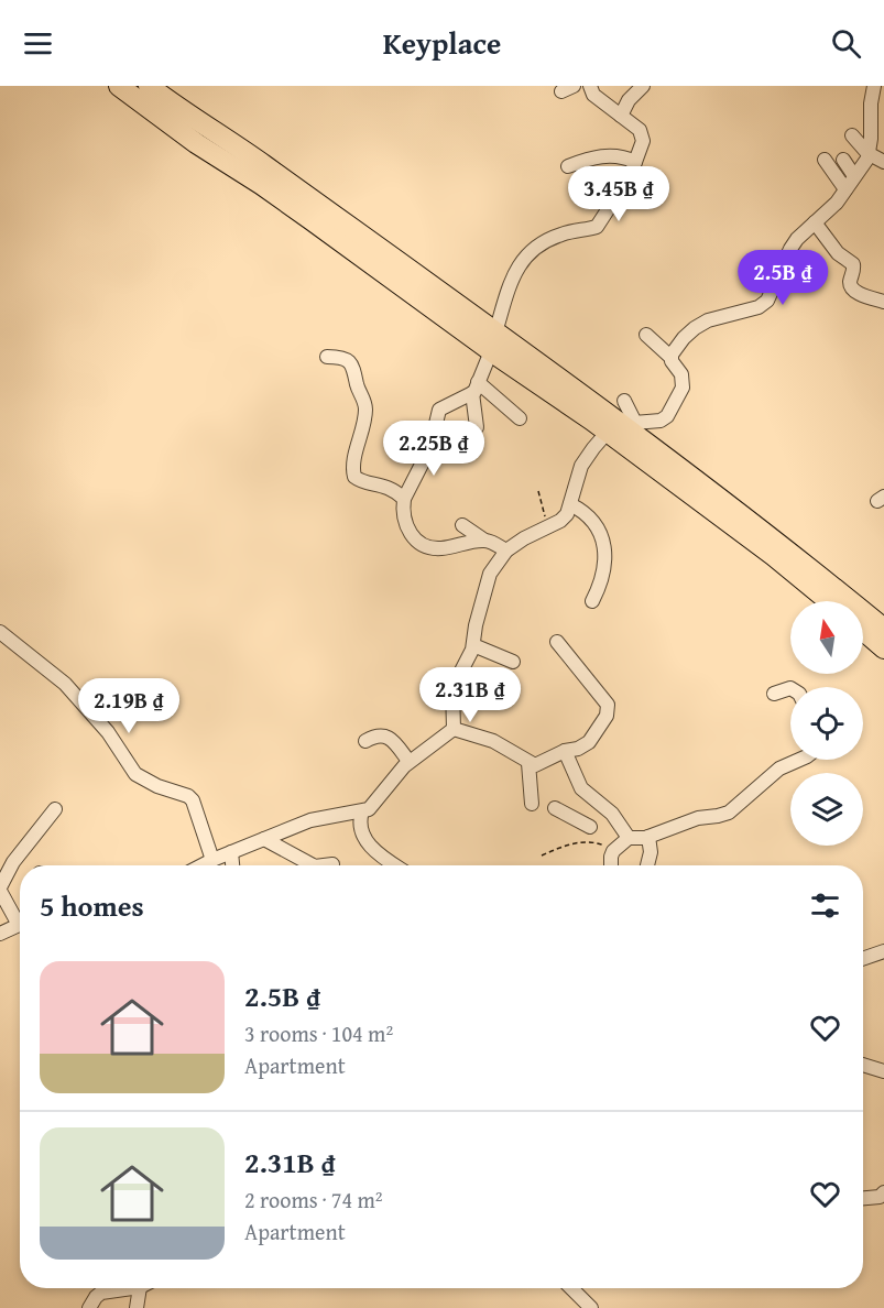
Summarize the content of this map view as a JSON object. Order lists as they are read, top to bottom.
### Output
{
  "north": "top",
  "page": {
    "header": "Keyplace",
    "price": [
      "3.45B ₫",
      "2.5B ₫",
      "2.25B ₫",
      "2.31B ₫",
      "2.19B ₫"
    ],
    "heading": "5 homes",
    "list": [
      {
        "name": "2.5B ₫",
        "note": "3 rooms · 104 m² · Apartment"
      },
      {
        "name": "2.31B ₫",
        "note": "2 rooms · 74 m² · Apartment"
      }
    ]
  }
}
